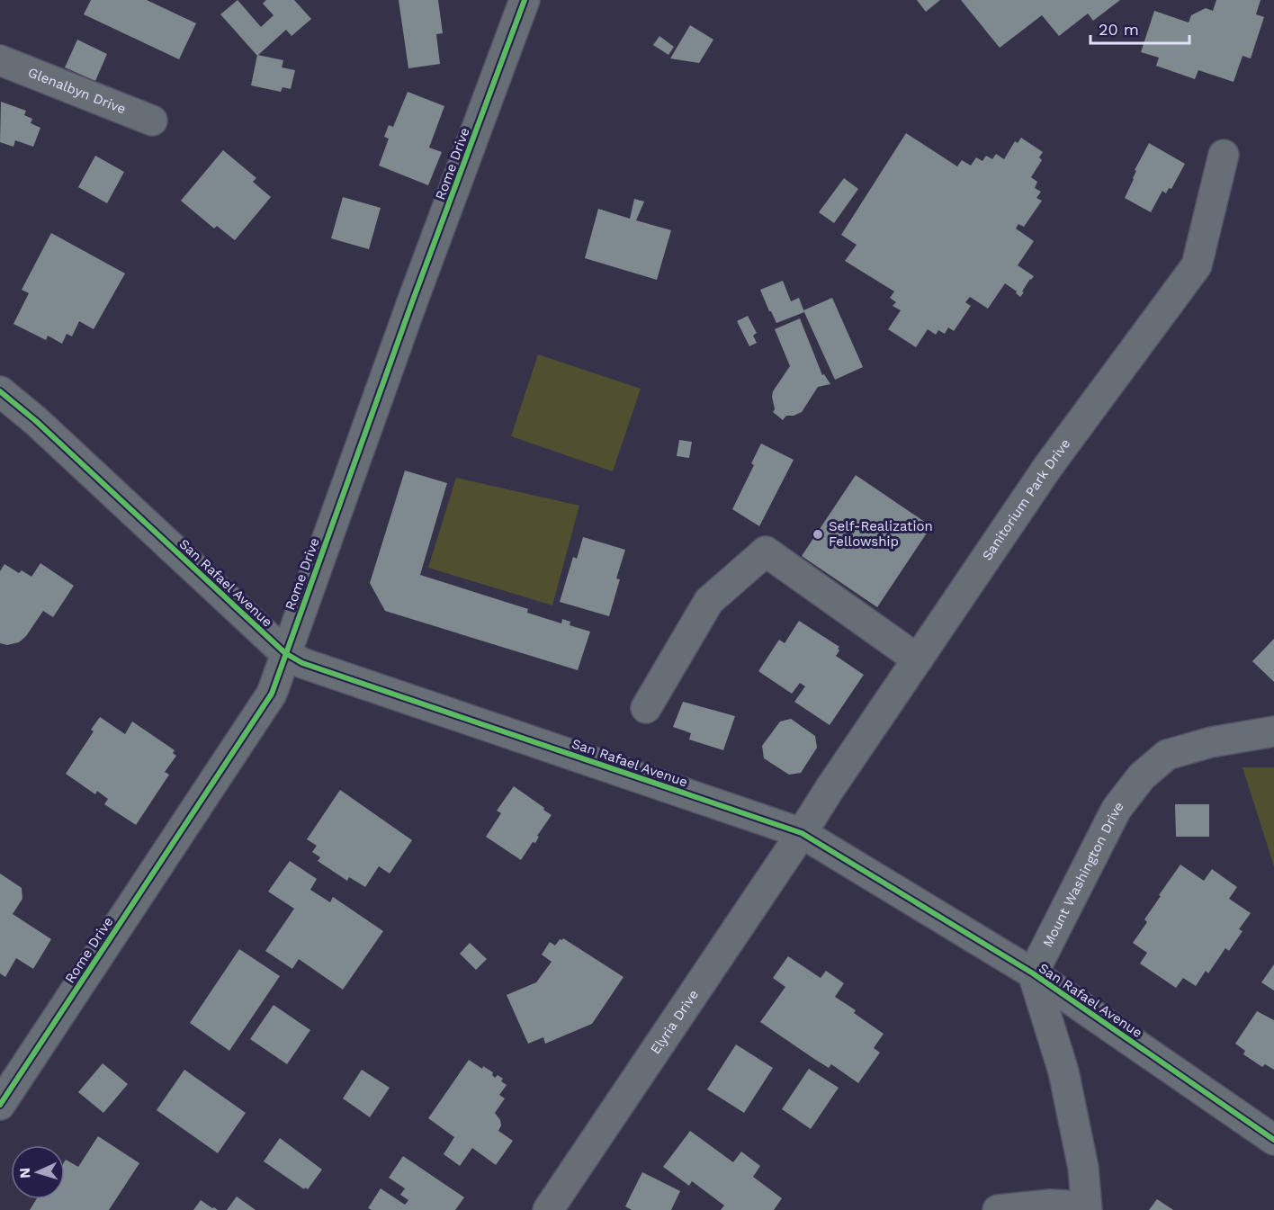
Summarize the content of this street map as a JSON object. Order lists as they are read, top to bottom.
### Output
{
  "streets": {
    "street": [
      "Glenalbyn Drive",
      "Rome Drive",
      "Sanitorium Park Drive",
      "San Rafael Avenue",
      "Mount Washington Drive",
      "Elyria Drive"
    ]
  },
  "crossings": [
    ["Rome Drive", "San Rafael Avenue"],
    ["Sanitorium Park Drive", "San Rafael Avenue"],
    ["Sanitorium Park Drive", "Elyria Drive"],
    ["San Rafael Avenue", "Mount Washington Drive"],
    ["San Rafael Avenue", "Elyria Drive"]
  ],
  "places": ["Self-Realization Fellowship"],
  "scale_bar": "20 m",
  "north": "left"
}
